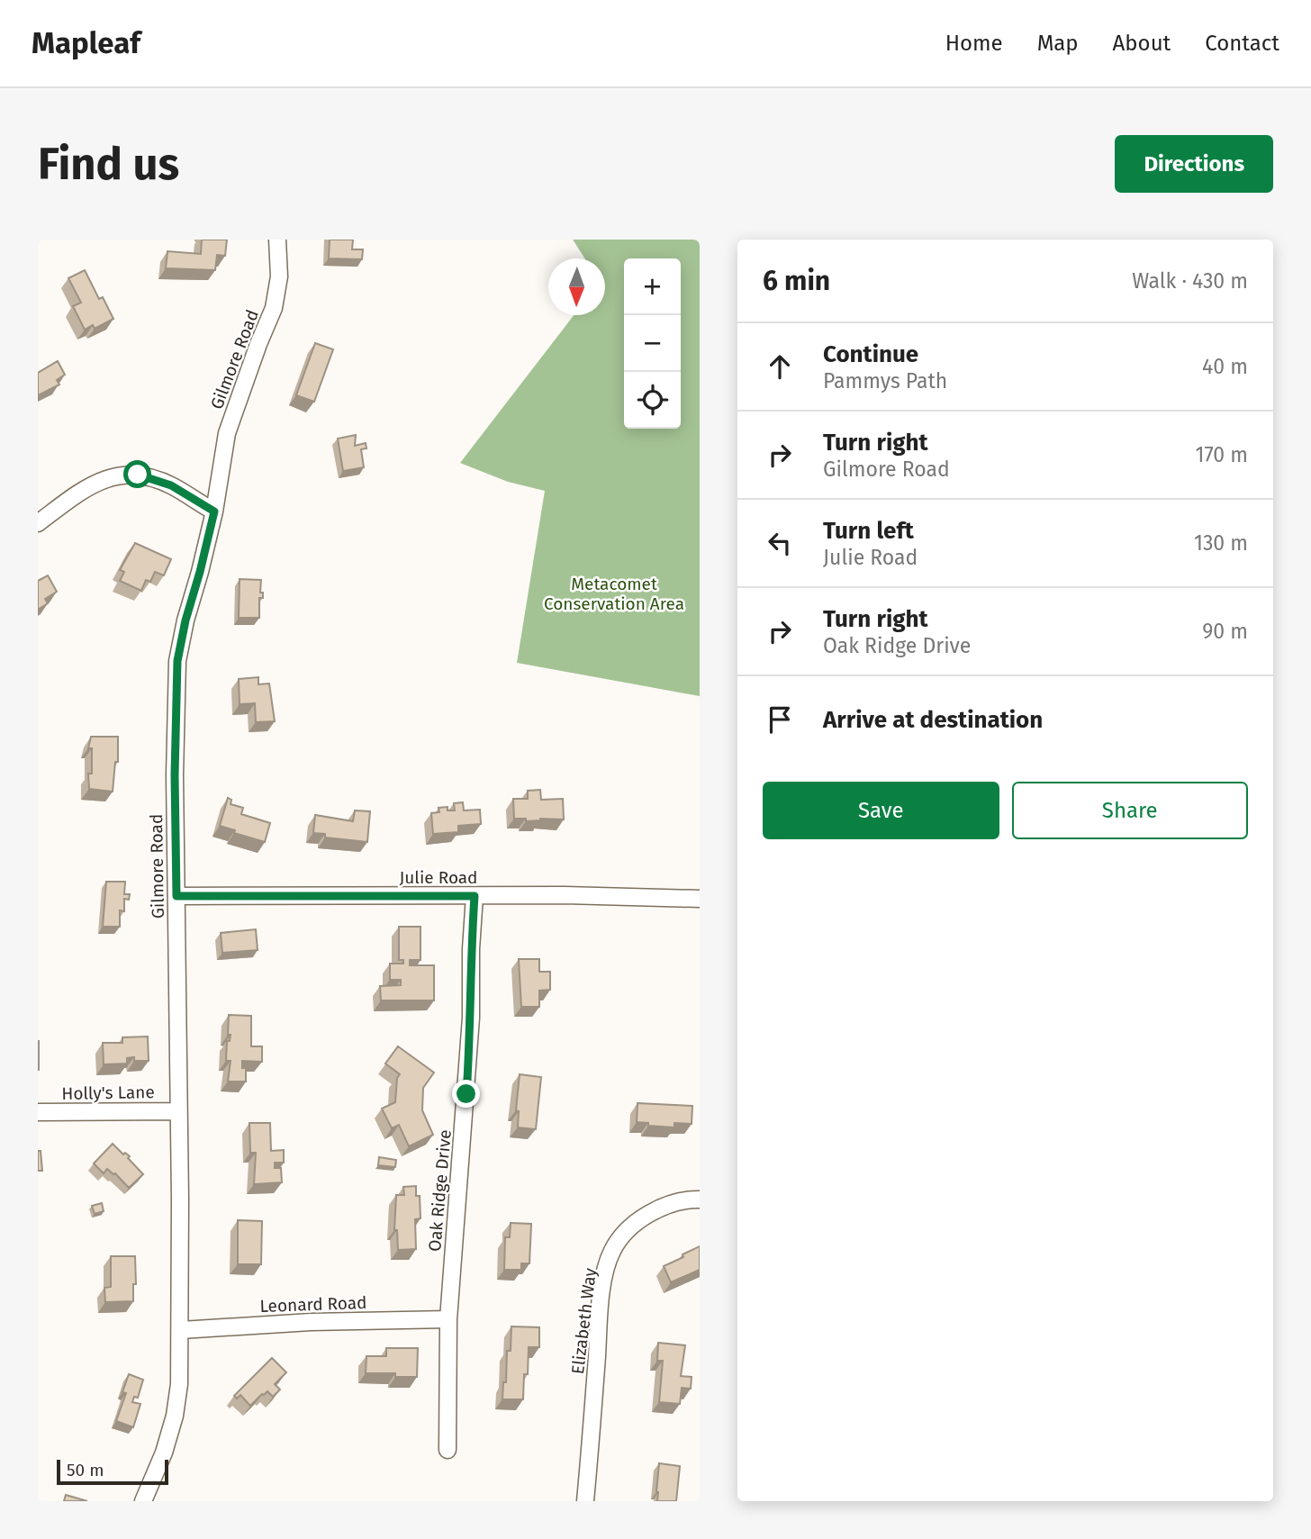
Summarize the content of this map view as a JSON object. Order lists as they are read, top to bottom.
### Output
{
  "streets": {
    "street": [
      "Gilmore Road",
      "Julie Road",
      "Holly's Lane",
      "Oak Ridge Drive",
      "Leonard Road",
      "Elizabeth Way"
    ]
  },
  "crossings": [
    ["Gilmore Road", "Julie Road"],
    ["Gilmore Road", "Holly's Lane"],
    ["Gilmore Road", "Leonard Road"],
    ["Julie Road", "Oak Ridge Drive"],
    ["Oak Ridge Drive", "Leonard Road"]
  ],
  "parks": ["Metacomet Conservation Area"],
  "scale_bar": "50 m",
  "north": "bottom",
  "page": {
    "header": "Mapleaf",
    "nav": [
      "Home",
      "Map",
      "About",
      "Contact"
    ],
    "buttons": [
      "Directions",
      ["Save", "Share"]
    ],
    "title": "Find us",
    "heading": ["6 min", "Walk · 430 m"],
    "map_buttons": ["+", "−"],
    "list": [
      ["Continue", "Pammys Path", "40 m"],
      ["Turn right", "Gilmore Road", "170 m"],
      ["Turn left", "Julie Road", "130 m"],
      ["Turn right", "Oak Ridge Drive", "90 m"],
      "Arrive at destination"
    ],
    "scale": "50 m"
  }
}
